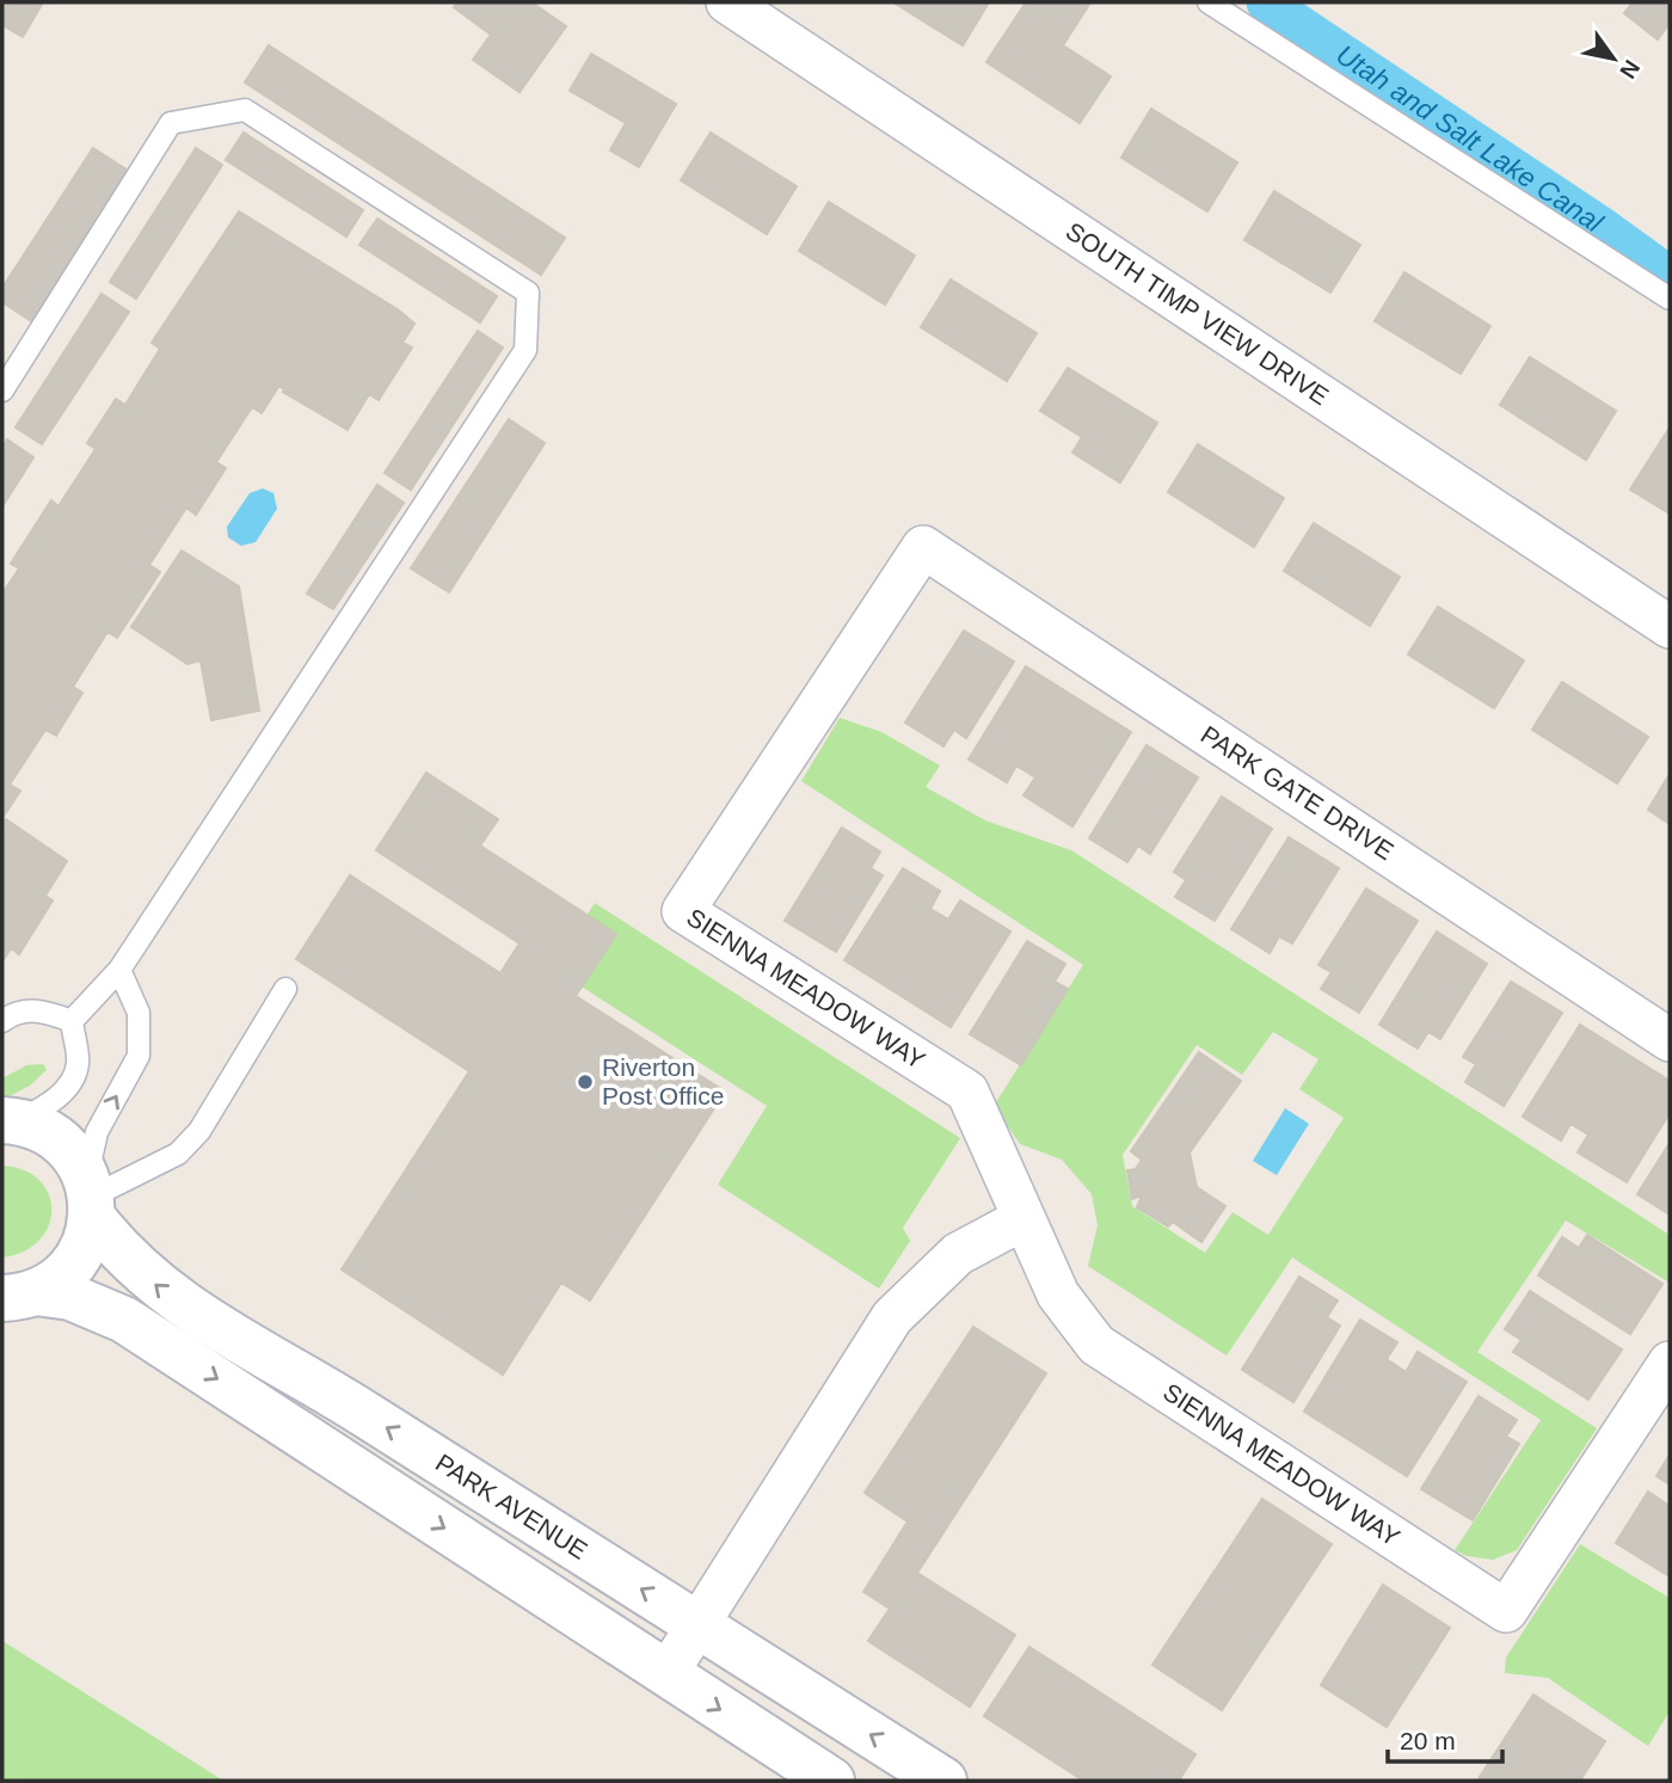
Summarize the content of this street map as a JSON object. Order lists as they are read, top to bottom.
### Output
{
  "streets": {
    "street": [
      "SOUTH TIMP VIEW DRIVE",
      "PARK GATE DRIVE",
      "SIENNA MEADOW WAY",
      "PARK AVENUE"
    ]
  },
  "crossings": [
    ["PARK GATE DRIVE", "SIENNA MEADOW WAY"]
  ],
  "water": ["Utah and Salt Lake Canal"],
  "places": ["Riverton Post Office"],
  "scale_bar": "20 m",
  "north": "bottom right"
}
